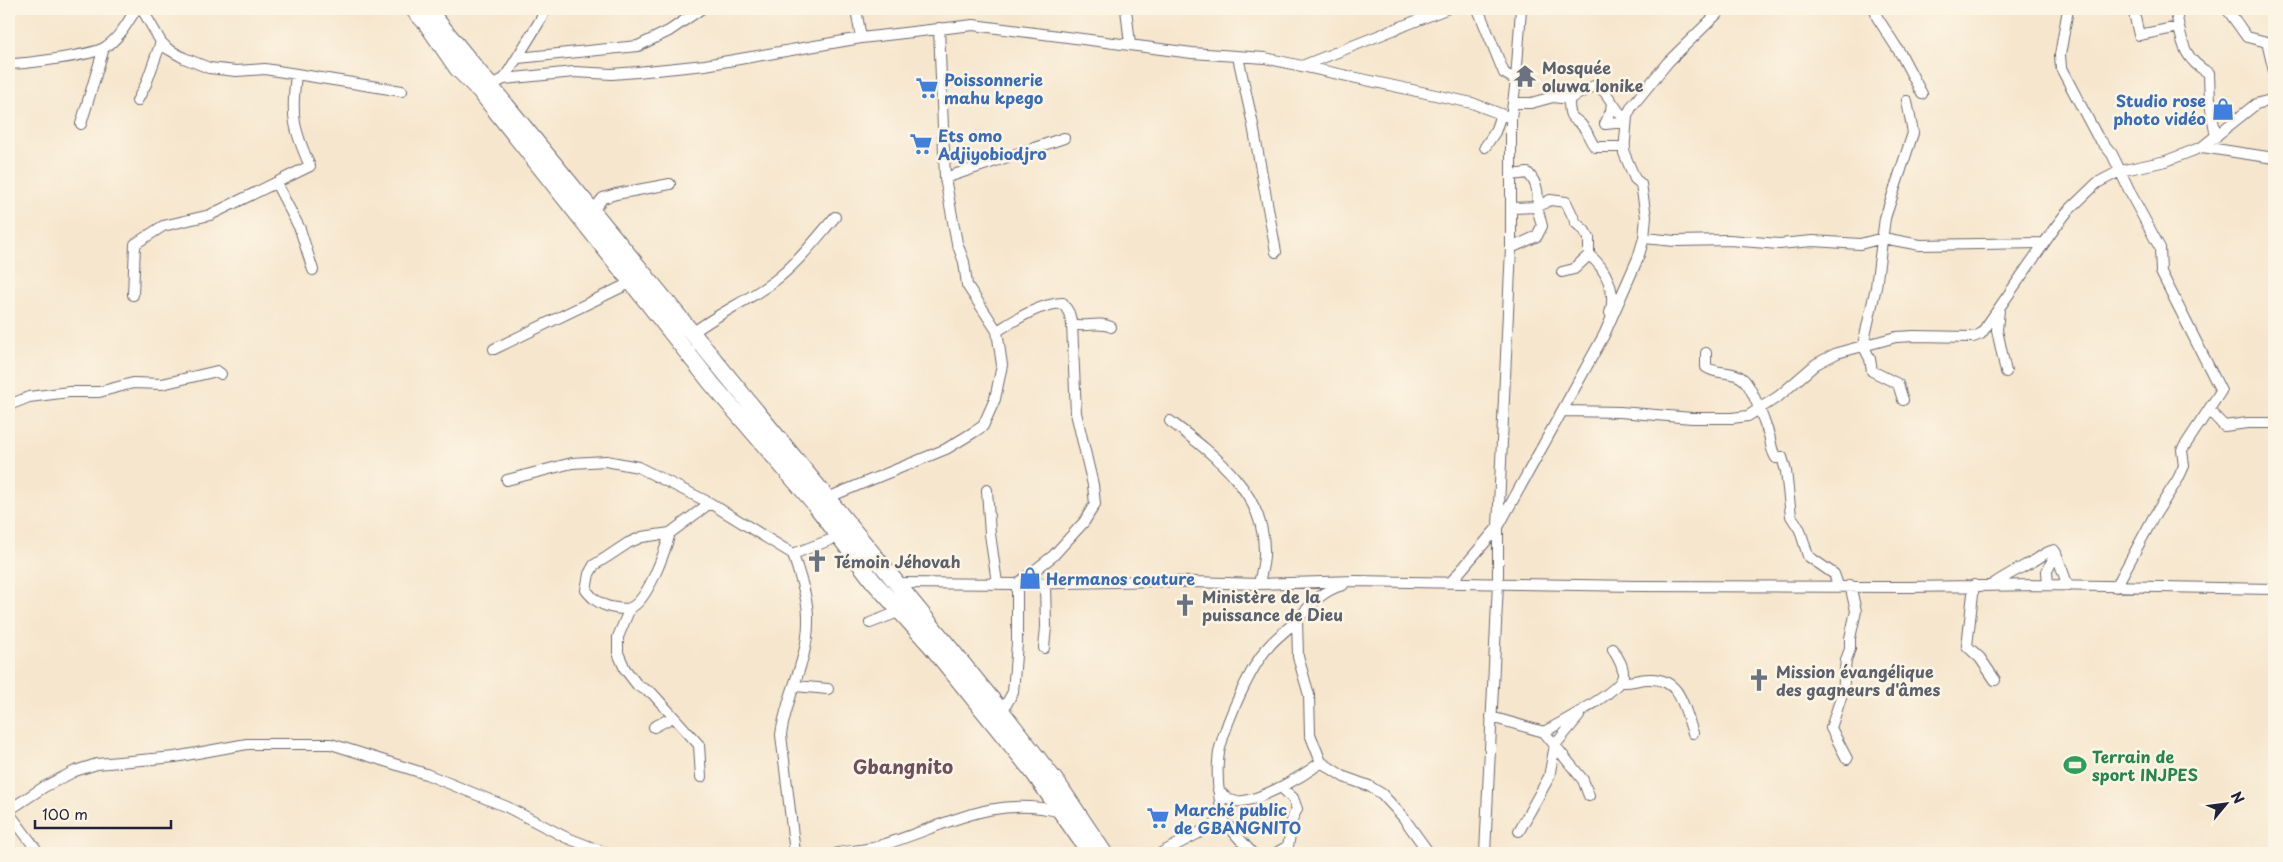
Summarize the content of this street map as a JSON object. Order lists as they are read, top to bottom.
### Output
{
  "districts": ["Gbangnito"],
  "places": {
    "temple": ["Mosquée oluwa lonike"],
    "supermarket": ["Poissonnerie mahu kpego", "Ets omo Adjiyobiodjro", "Marché public de GBANGNITO"],
    "shop": ["Studio rose photo vidéo", "Hermanos couture"],
    "church": ["Témoin Jéhovah", "Ministère de la puissance de Dieu", "Mission évangélique des gagneurs d'âmes"],
    "sports": ["Terrain de sport INJPES"]
  },
  "scale_bar": "100 m",
  "north": "top right"
}
